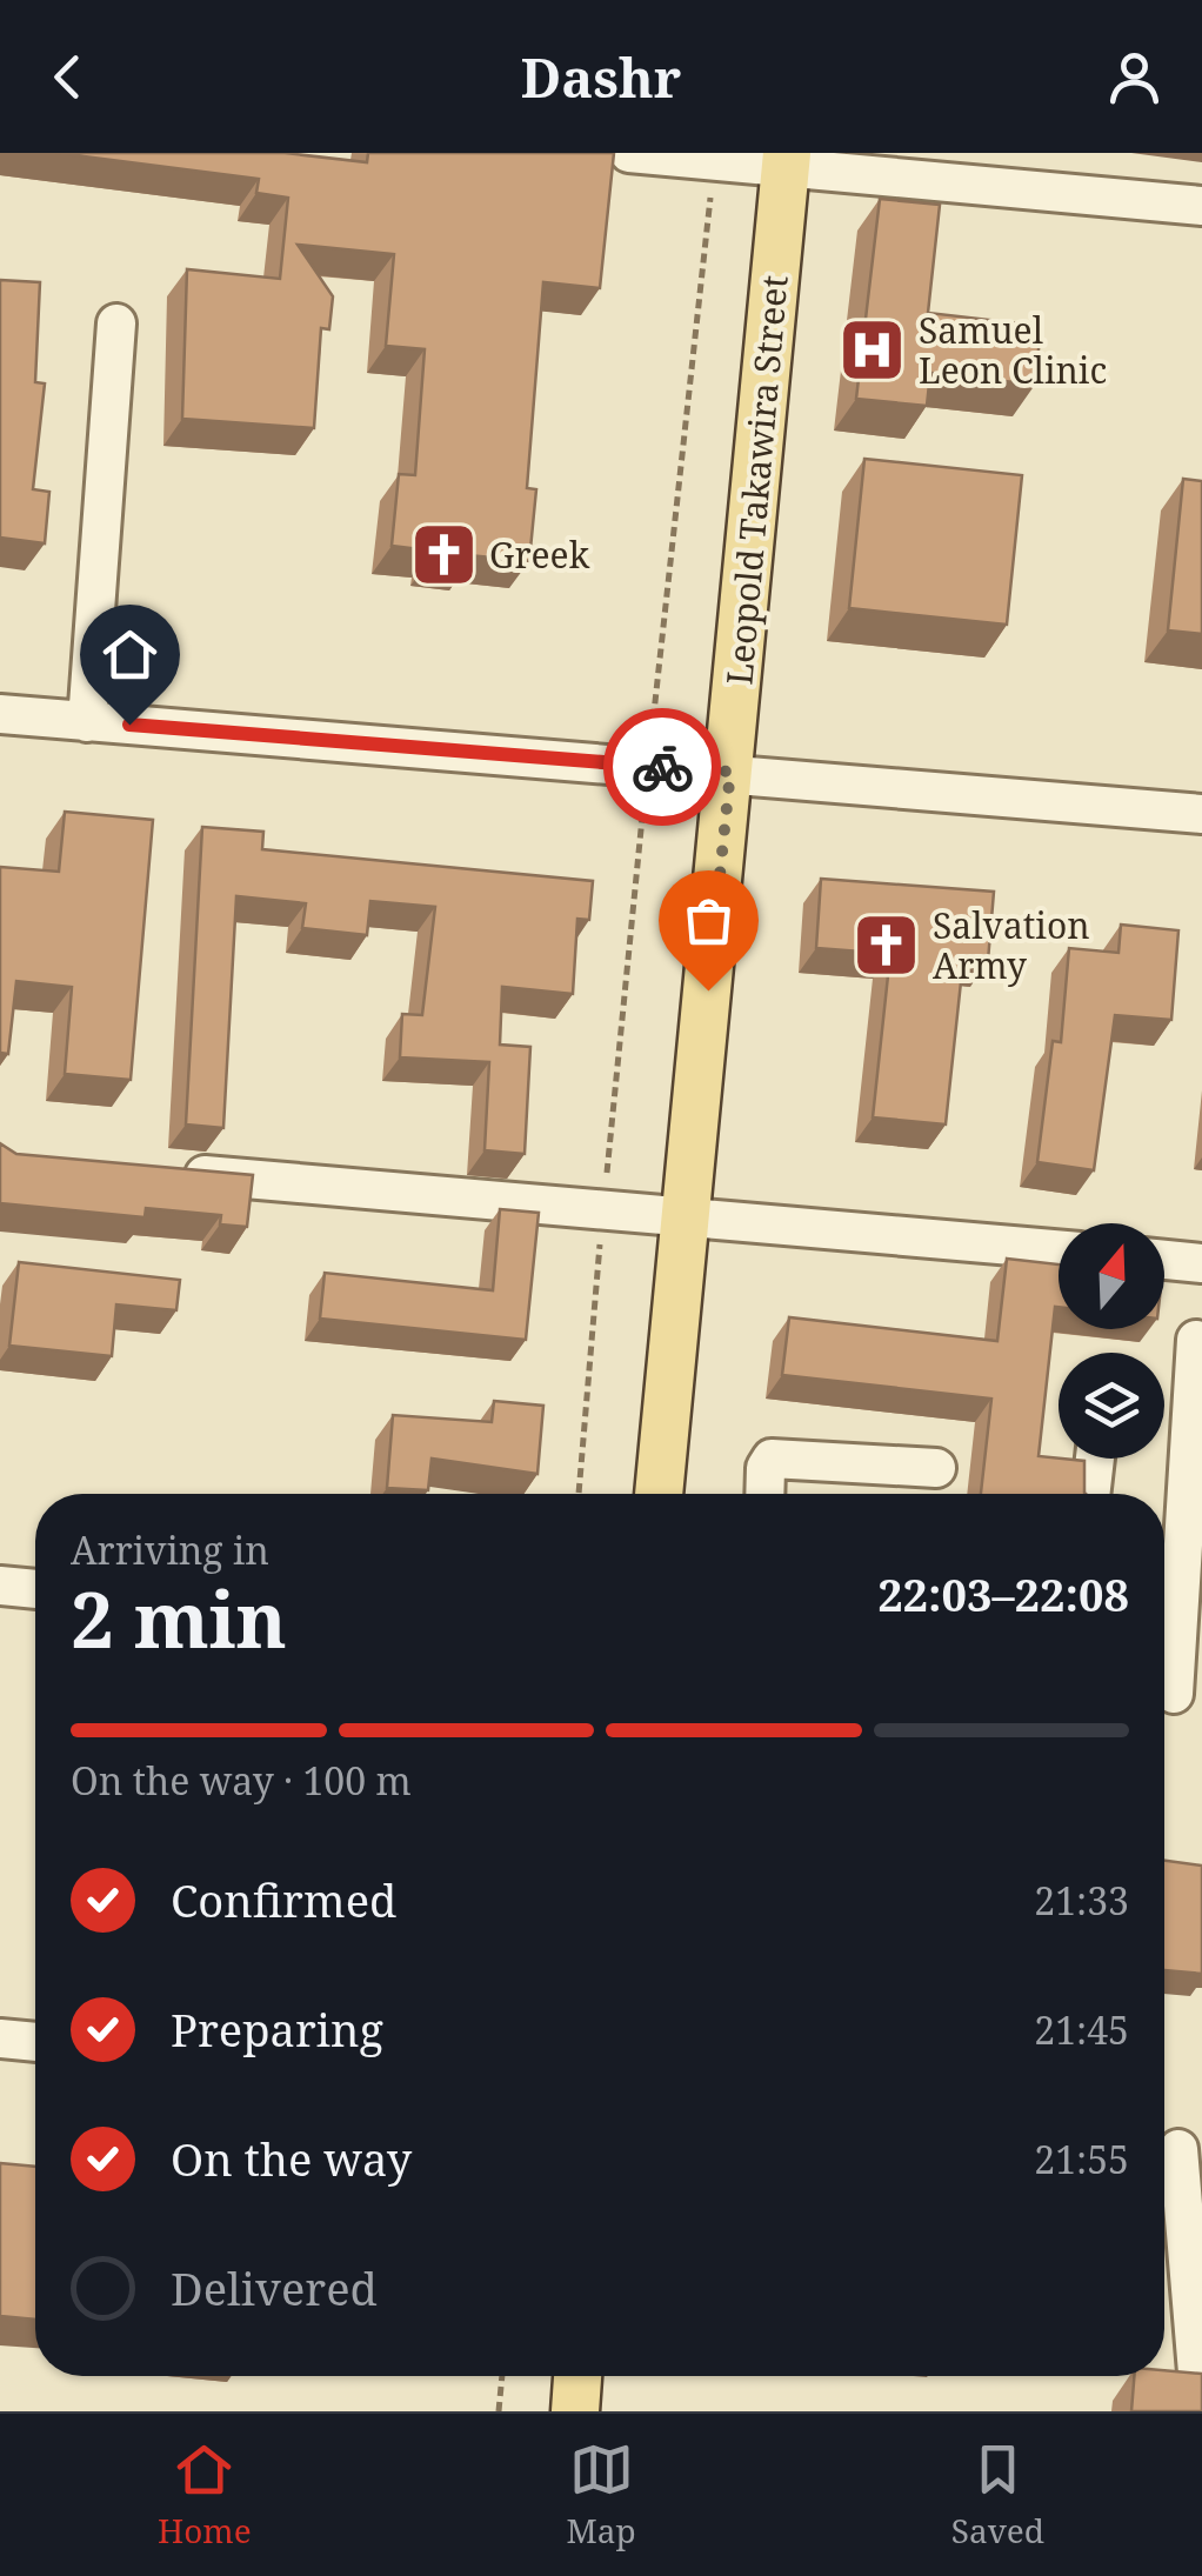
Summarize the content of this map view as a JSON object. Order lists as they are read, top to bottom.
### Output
{
  "streets": {
    "main road": ["Leopold Takawira Street"]
  },
  "places": {
    "hospital": ["Samuel Leon Clinic"],
    "church": ["Greek", "Salvation Army"]
  },
  "north": "top",
  "page": {
    "header": "Dashr",
    "heading": ["2 min", "Arriving in", "22:03–22:08"],
    "bar": "On the way · 100 m",
    "list": [
      ["Confirmed", "21:33"],
      ["Preparing", "21:45"],
      ["On the way", "21:55"],
      "Delivered"
    ],
    "tabs": ["Home", "Map", "Saved"]
  }
}
